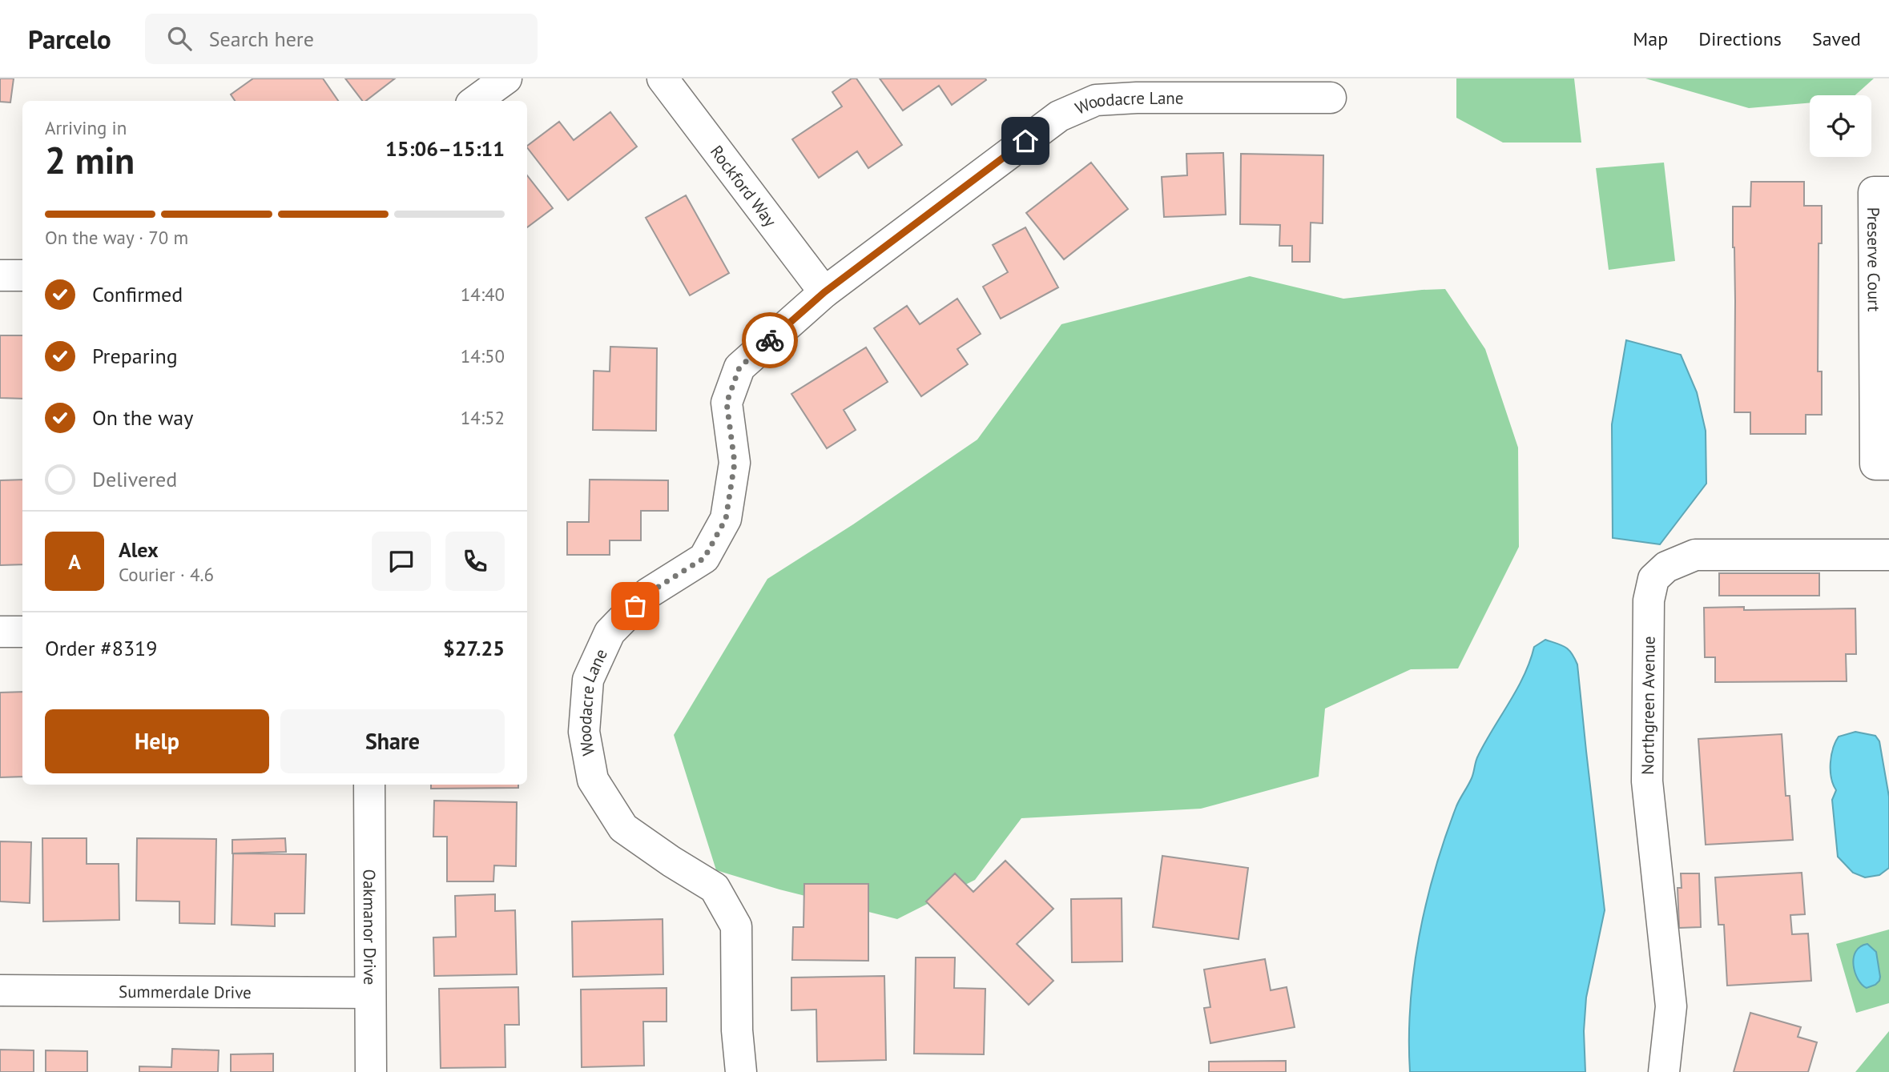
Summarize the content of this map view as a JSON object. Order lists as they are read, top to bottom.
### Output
{
  "streets": {
    "street": [
      "Woodacre Lane",
      "Rockford Way",
      "Preserve Court",
      "Northgreen Avenue",
      "Oakmanor Drive",
      "Summerdale Drive"
    ]
  },
  "crossings": [
    ["Woodacre Lane", "Rockford Way"],
    ["Oakmanor Drive", "Summerdale Drive"]
  ],
  "page": {
    "header": "Parcelo",
    "search": "Search here",
    "nav": ["Map", "Directions", "Saved"],
    "heading": ["2 min", "Arriving in", "15:06–15:11"],
    "panel": [
      "Alex",
      "Courier · 4.6",
      "Order #8319",
      "$27.25"
    ],
    "bar": "On the way · 70 m",
    "list": [
      ["Confirmed", "14:40"],
      ["Preparing", "14:50"],
      ["On the way", "14:52"],
      "Delivered"
    ],
    "round": "A",
    "buttons": ["Help", "Share"]
  }
}
